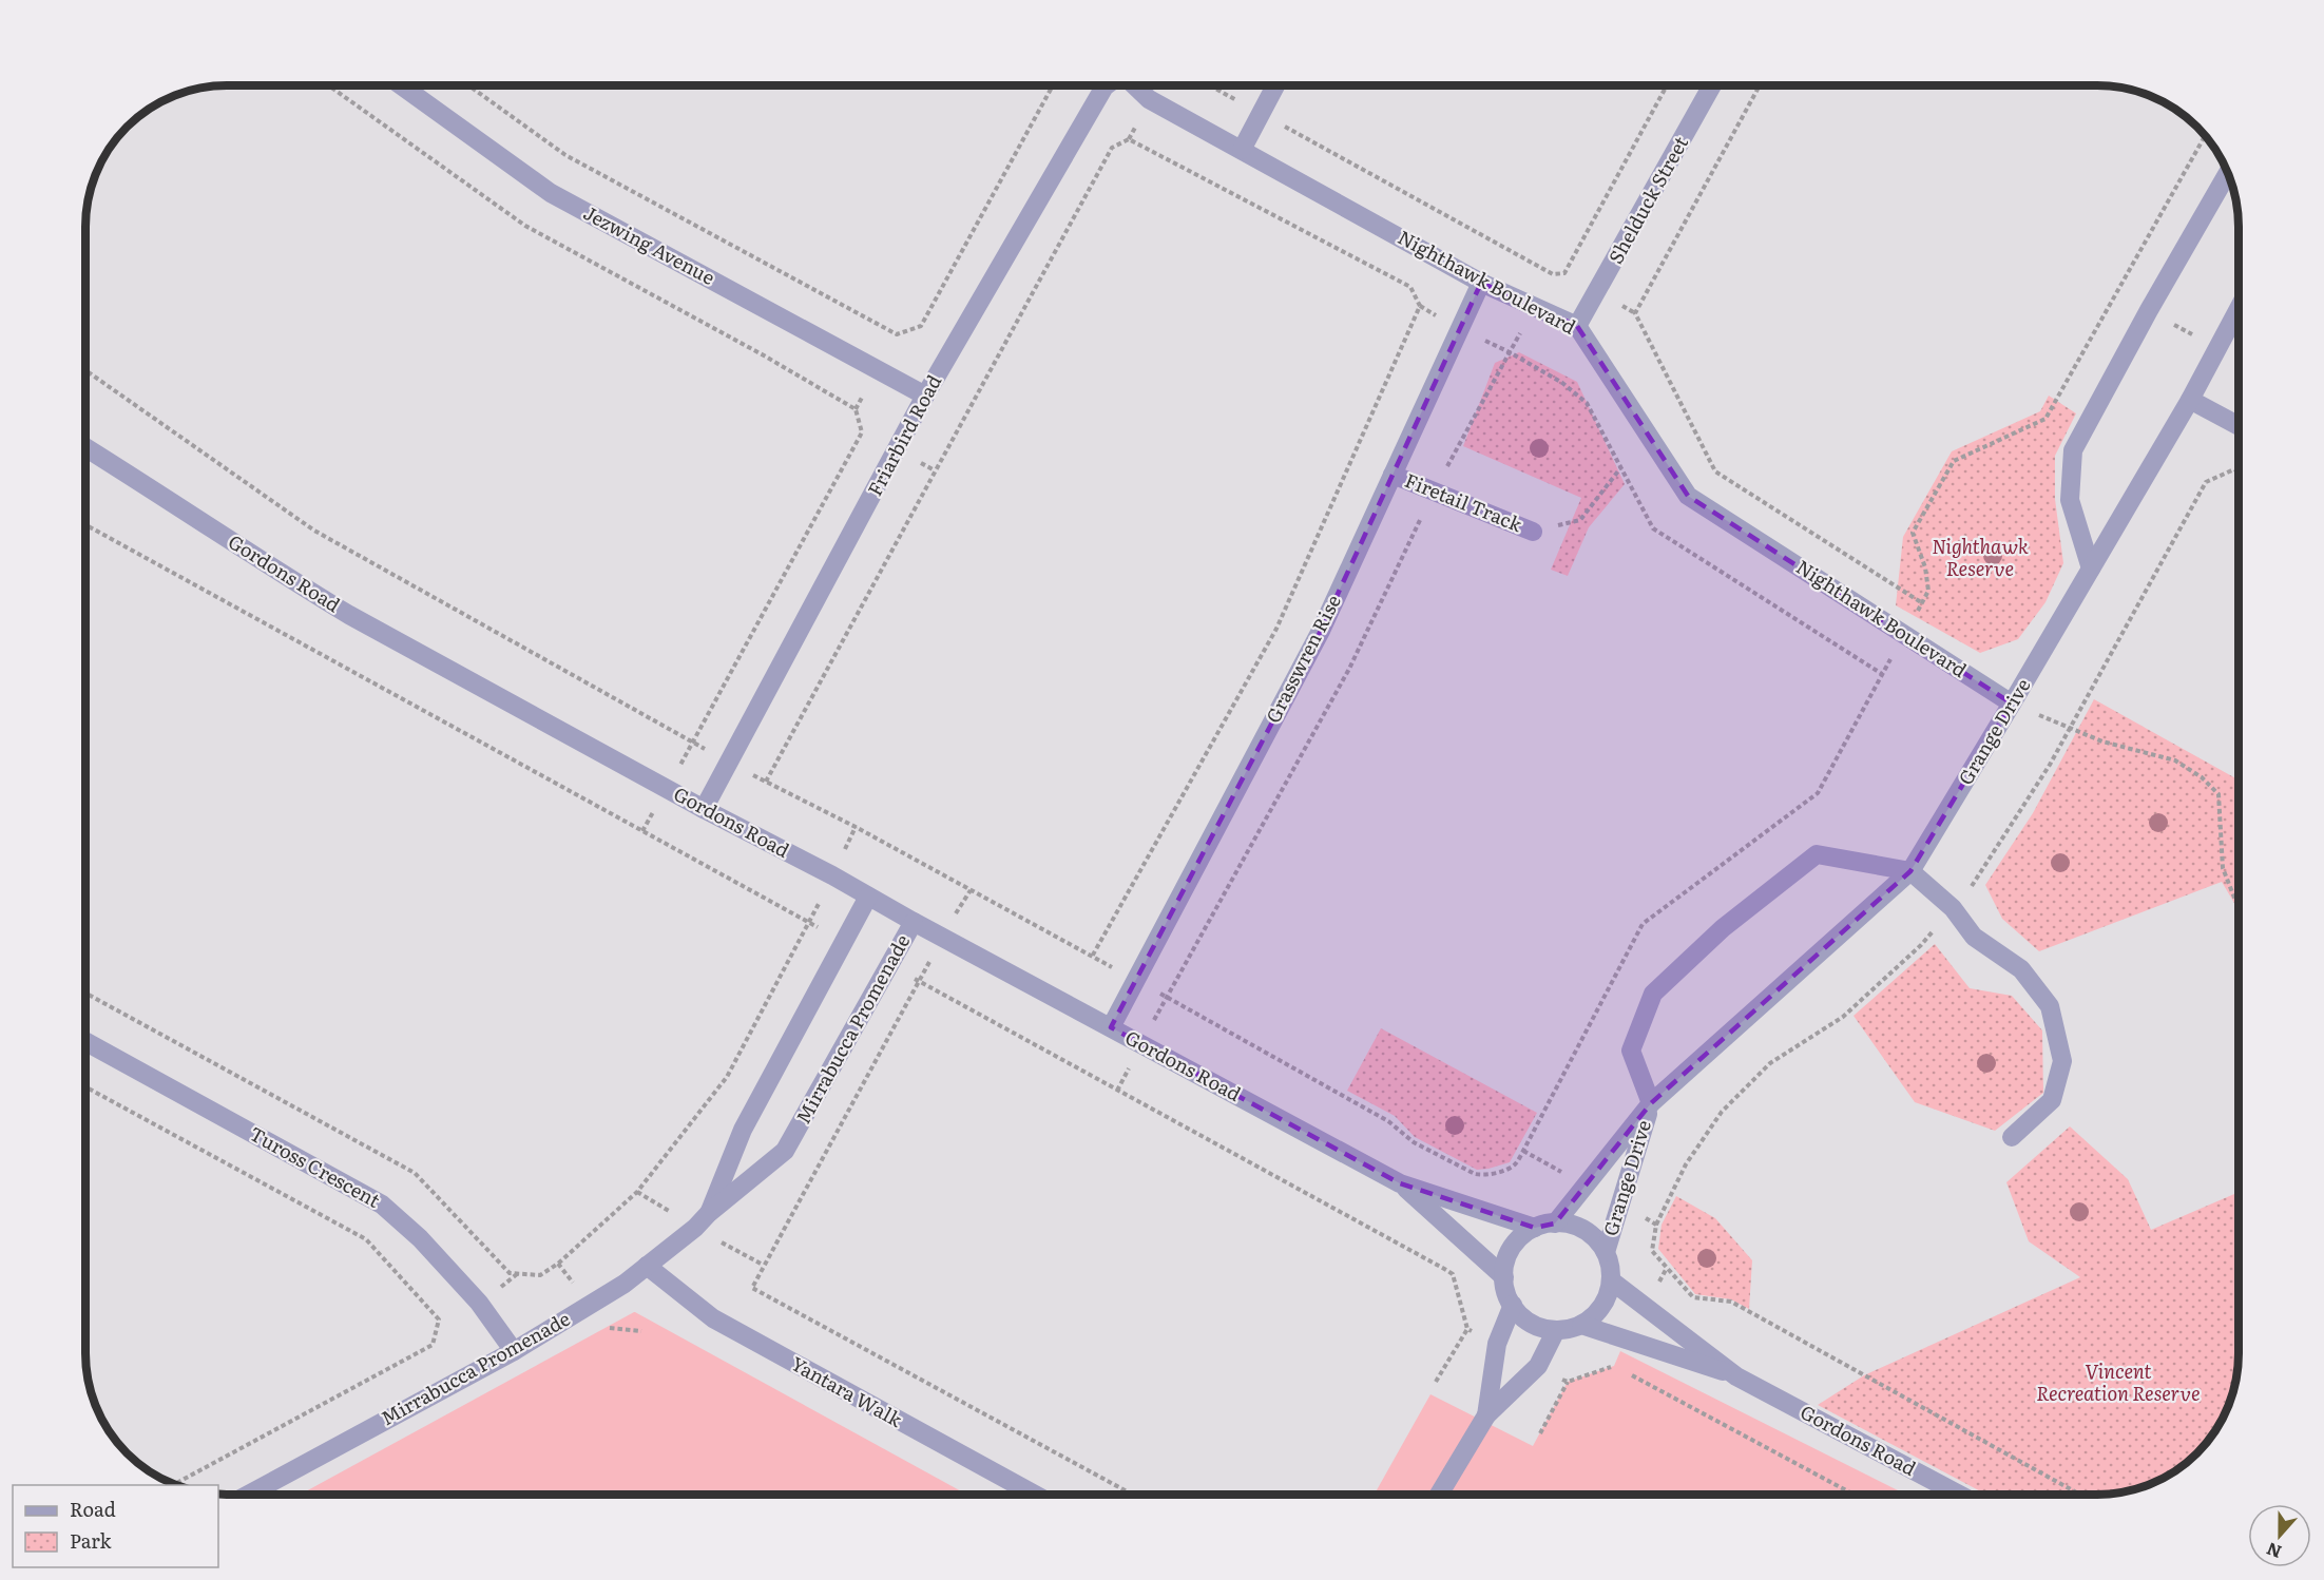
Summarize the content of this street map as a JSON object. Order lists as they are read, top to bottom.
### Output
{
  "streets": {
    "street": [
      "Shelduck Street",
      "Jezwing Avenue",
      "Nighthawk Boulevard",
      "Friarbird Road",
      "Firetail Track",
      "Gordons Road",
      "Grasswren Rise",
      "Grange Drive",
      "Mirrabucca Promenade",
      "Tuross Crescent",
      "Yantara Walk"
    ]
  },
  "crossings": [
    ["Shelduck Street", "Nighthawk Boulevard"],
    ["Jezwing Avenue", "Friarbird Road"],
    ["Nighthawk Boulevard", "Grasswren Rise"],
    ["Nighthawk Boulevard", "Grange Drive"],
    ["Friarbird Road", "Gordons Road"],
    ["Firetail Track", "Grasswren Rise"],
    ["Gordons Road", "Grasswren Rise"],
    ["Gordons Road", "Grange Drive"],
    ["Gordons Road", "Mirrabucca Promenade"],
    ["Mirrabucca Promenade", "Tuross Crescent"],
    ["Mirrabucca Promenade", "Yantara Walk"]
  ],
  "parks": ["Nighthawk Reserve", "Vincent Recreation Reserve"],
  "legend": ["Road", "Park"],
  "north": "bottom"
}
